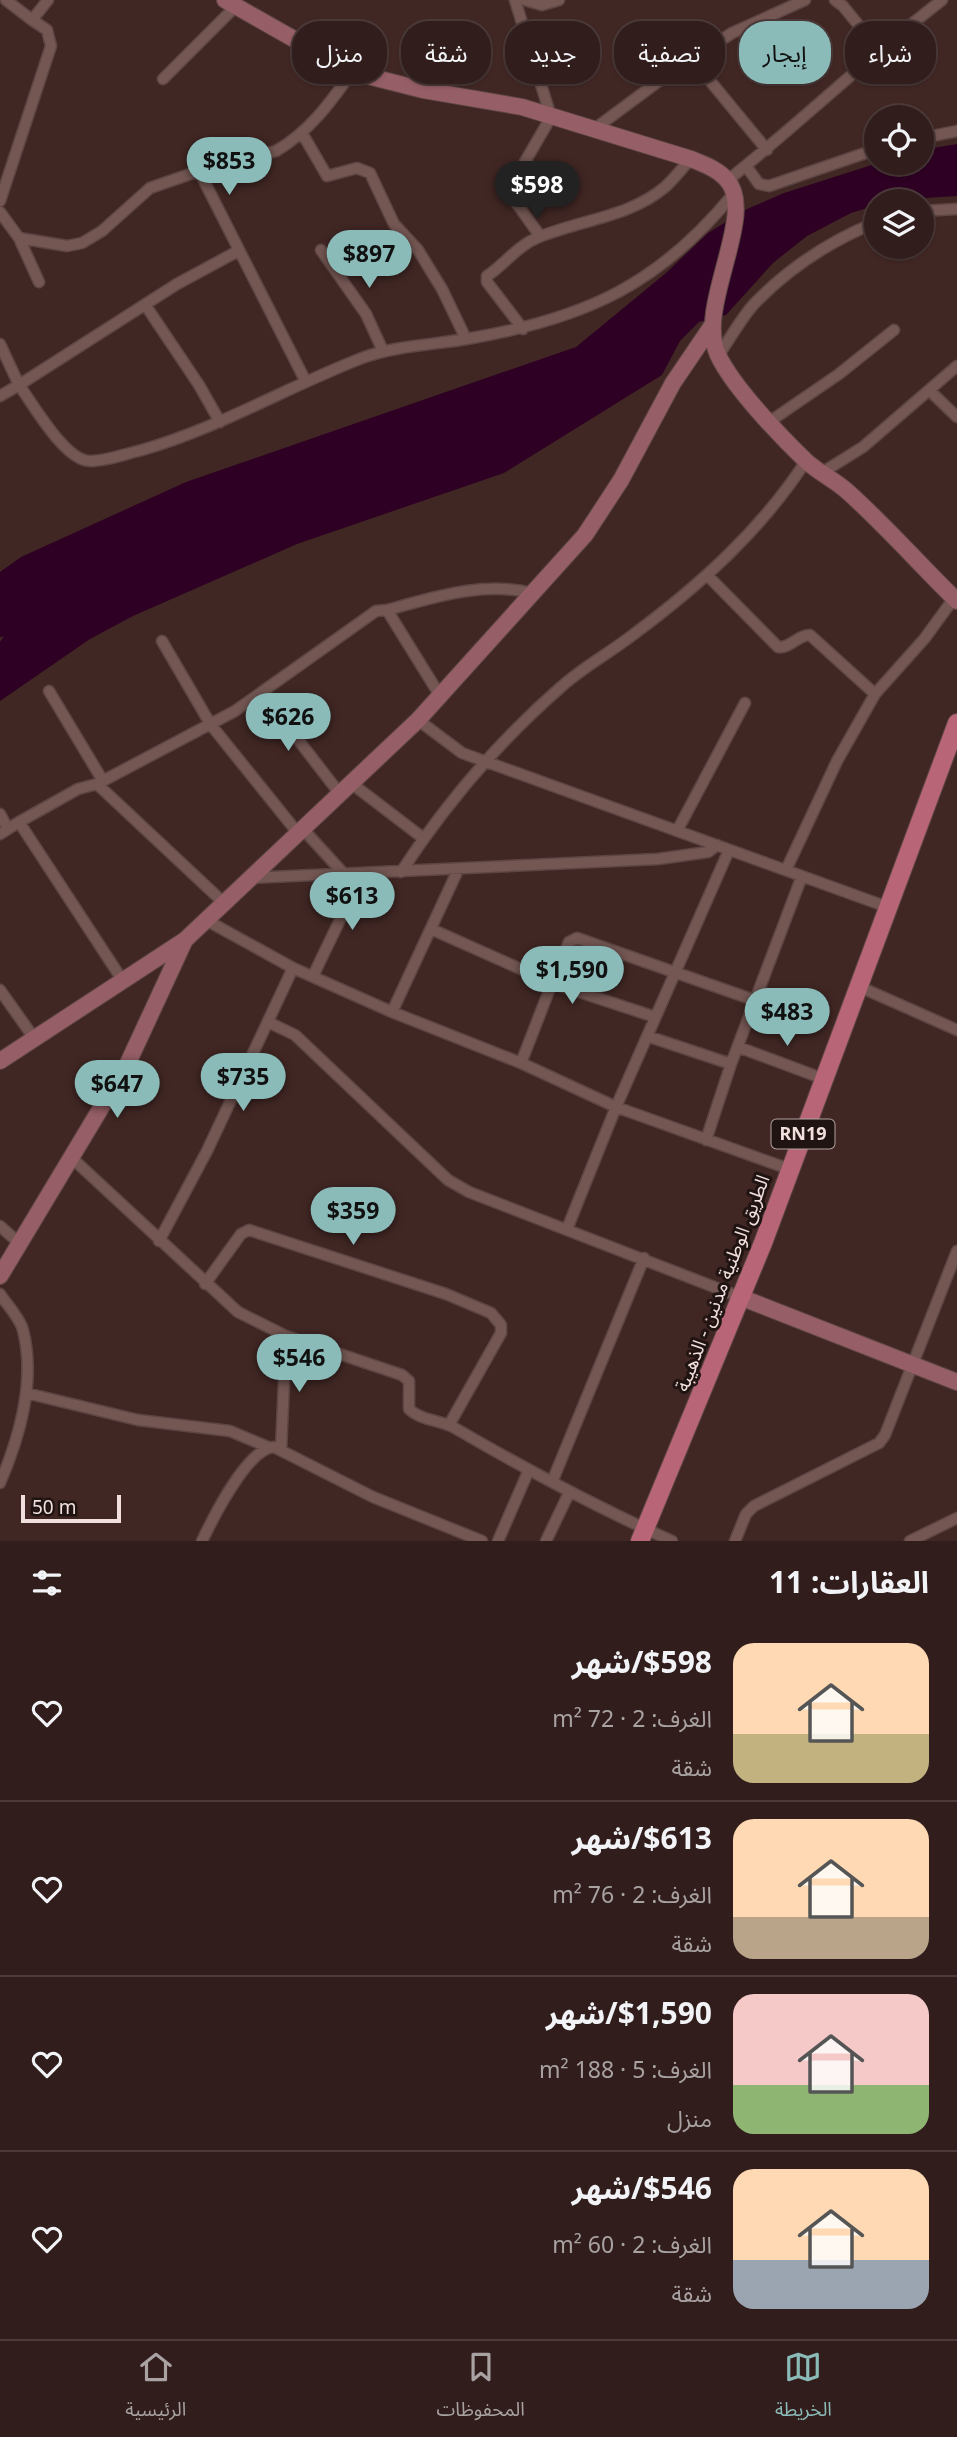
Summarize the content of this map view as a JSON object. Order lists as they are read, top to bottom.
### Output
{
  "streets": {
    "main road": ["RN19", "الطريق الوطنية مدنين - الذهيبة"]
  },
  "scale_bar": "50 m",
  "page": {
    "chip": [
      "شراء",
      "إيجار",
      "تصفية",
      "جديد",
      "شقة",
      "منزل"
    ],
    "price": [
      "$853",
      "$598",
      "$897",
      "$626",
      "$613",
      "$1,590",
      "$483",
      "$735",
      "$647",
      "$359",
      "$546"
    ],
    "scale": "50 m",
    "heading": "العقارات: 11",
    "list": [
      {
        "name": "$598/شهر",
        "note": "الغرف: 2 · 72 m² · شقة"
      },
      {
        "name": "$613/شهر",
        "note": "الغرف: 2 · 76 m² · شقة"
      },
      {
        "name": "$1,590/شهر",
        "note": "الغرف: 5 · 188 m² · منزل"
      },
      {
        "name": "$546/شهر",
        "note": "الغرف: 2 · 60 m² · شقة"
      }
    ],
    "tabs": ["الخريطة", "المحفوظات", "الرئيسية"]
  }
}
